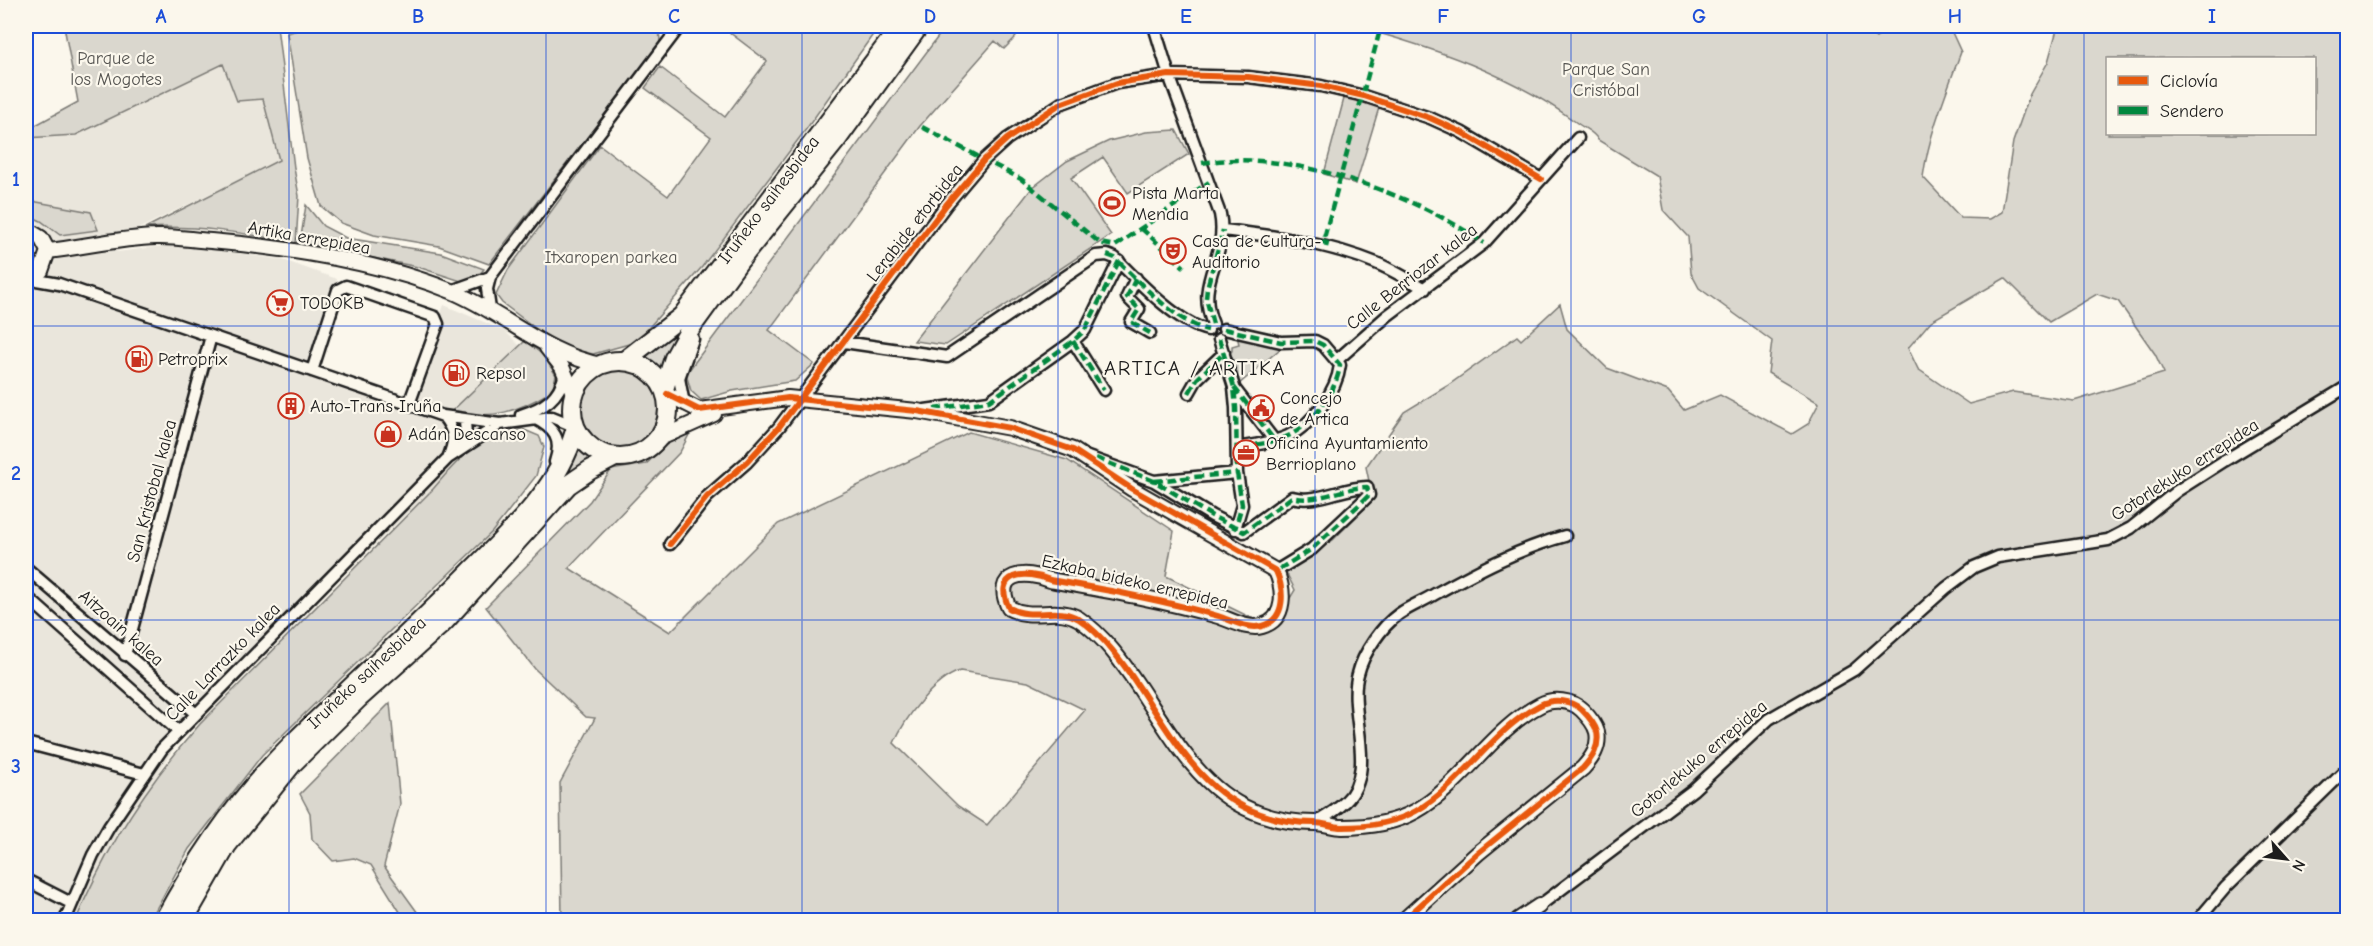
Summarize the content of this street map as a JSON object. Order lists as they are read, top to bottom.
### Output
{
  "streets": {
    "highway": ["Iruñeko saihesbidea"],
    "street": [
      "Lerabide etorbidea",
      "Artika errepidea",
      "Calle Berriozar kalea",
      "Gotorlekuko errepidea",
      "San Kristobal kalea",
      "Ezkaba bideko errepidea",
      "Aitzoain kalea",
      "Calle Larrazko kalea"
    ]
  },
  "crossings": [
    ["Iruñeko saihesbidea", "Artika errepidea"],
    ["Lerabide etorbidea", "Calle Berriozar kalea"],
    ["San Kristobal kalea", "Aitzoain kalea"],
    ["Aitzoain kalea", "Calle Larrazko kalea"]
  ],
  "districts": ["ARTICA / ARTIKA"],
  "parks": ["Parque de los Mogotes", "Parque San Cristóbal", "Itxaropen parkea"],
  "places": {
    "sports": ["Pista Marta Mendia"],
    "theatre": ["Casa de Cultura- Auditorio"],
    "supermarket": ["TODOKB"],
    "fuel station": ["Petroprix", "Repsol"],
    "building": ["Auto-Trans Iruña"],
    "public building": ["Concejo de Artica"],
    "shop": ["Adán Descanso"],
    "office": ["Oficina Ayuntamiento Berrioplano"]
  },
  "legend": ["Ciclovía", "Sendero"],
  "north": "bottom right",
  "grid": {
    "columns": [
      "A",
      "B",
      "C",
      "D",
      "E",
      "F",
      "G",
      "H",
      "I"
    ],
    "rows": ["1", "2", "3"]
  }
}
